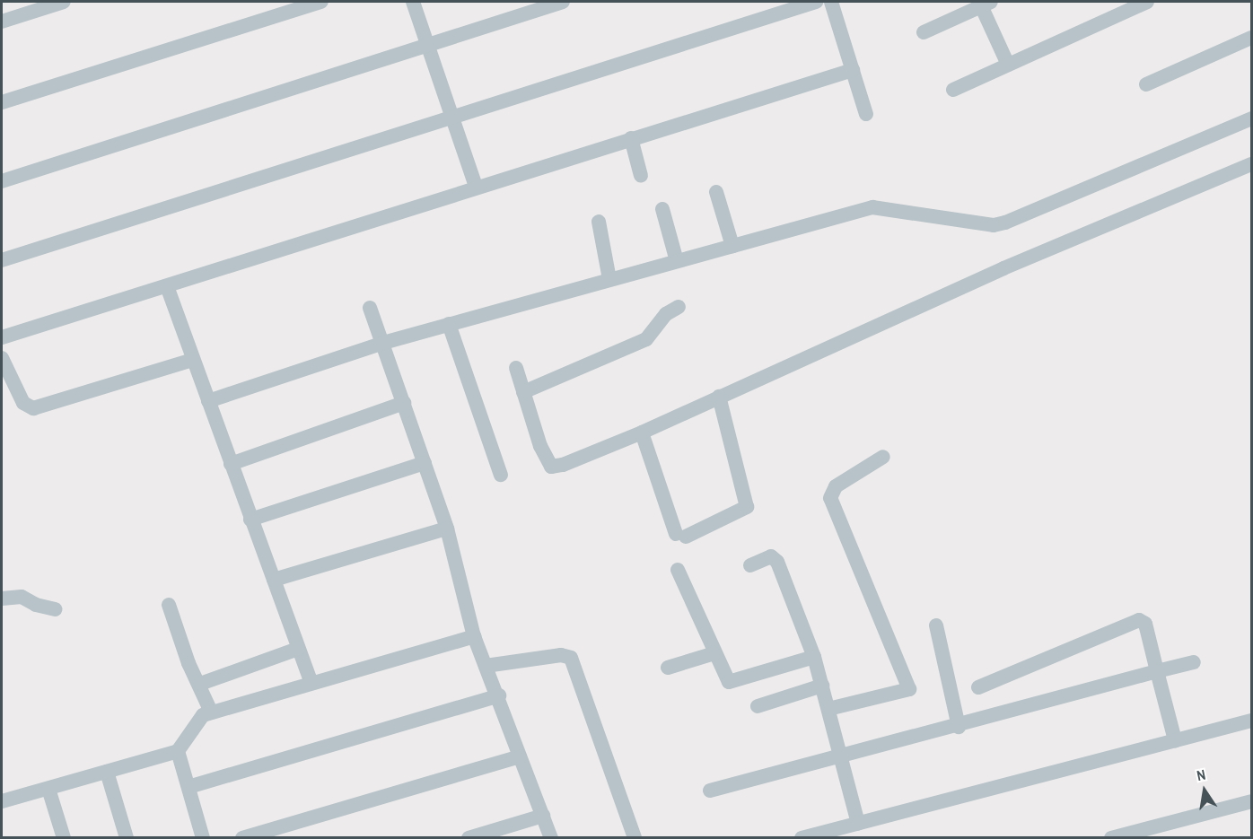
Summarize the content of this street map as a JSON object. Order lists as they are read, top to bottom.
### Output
{
  "north": "top"
}
